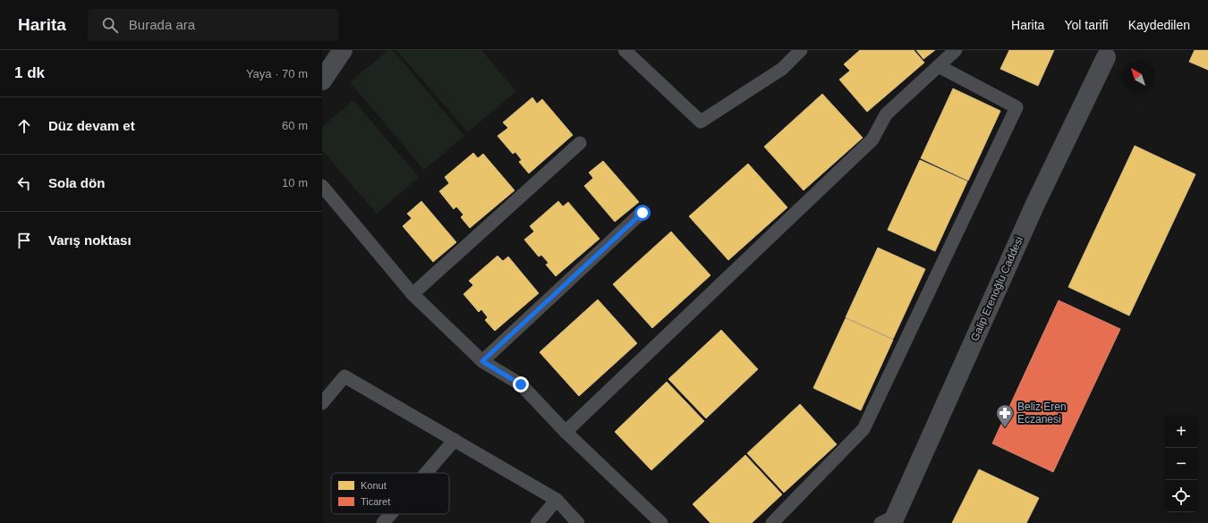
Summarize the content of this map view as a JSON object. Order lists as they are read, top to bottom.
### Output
{
  "streets": {
    "street": ["Galip Erenoğlu Caddesi"]
  },
  "places": {
    "pharmacy": ["Beliz Eren Eczanesi"]
  },
  "legend": ["Konut", "Ticaret"],
  "north": "top left",
  "page": {
    "header": "Harita",
    "search": "Burada ara",
    "nav": ["Harita", "Yol tarifi", "Kaydedilen"],
    "heading": ["1 dk", "Yaya · 70 m"],
    "list": [
      ["Düz devam et", "60 m"],
      ["Sola dön", "10 m"],
      "Varış noktası"
    ],
    "map_buttons": ["+", "−"]
  }
}
